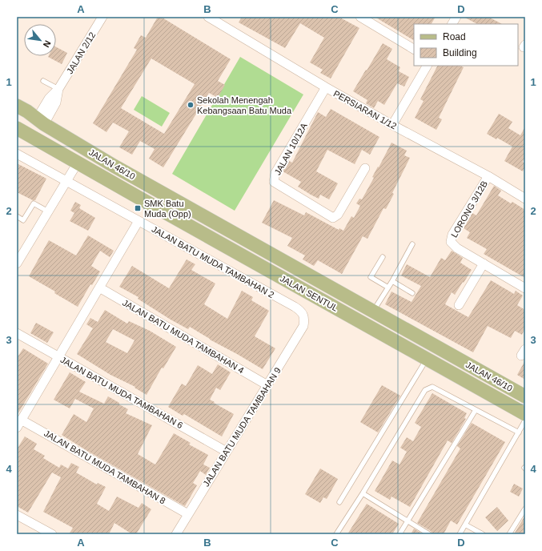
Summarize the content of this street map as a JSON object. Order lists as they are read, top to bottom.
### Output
{
  "streets": {
    "main road": ["JALAN 46/10", "JALAN SENTUL"],
    "street": [
      "JALAN 2/12",
      "PERSIARAN 1/12",
      "JALAN 10/12A",
      "LORONG 3/12B",
      "JALAN BATU MUDA TAMBAHAN 2",
      "JALAN BATU MUDA TAMBAHAN 4",
      "JALAN BATU MUDA TAMBAHAN 6",
      "JALAN BATU MUDA TAMBAHAN 9",
      "JALAN BATU MUDA TAMBAHAN 8"
    ]
  },
  "crossings": [
    ["JALAN 2/12", "JALAN 46/10"],
    ["PERSIARAN 1/12", "JALAN 10/12A"],
    ["PERSIARAN 1/12", "LORONG 3/12B"],
    ["JALAN 46/10", "JALAN SENTUL"],
    ["JALAN BATU MUDA TAMBAHAN 2", "JALAN BATU MUDA TAMBAHAN 9"],
    ["JALAN BATU MUDA TAMBAHAN 4", "JALAN BATU MUDA TAMBAHAN 9"],
    ["JALAN BATU MUDA TAMBAHAN 6", "JALAN BATU MUDA TAMBAHAN 9"],
    ["JALAN BATU MUDA TAMBAHAN 9", "JALAN BATU MUDA TAMBAHAN 8"]
  ],
  "places": {
    "other": ["Sekolah Menengah Kebangsaan Batu Muda"],
    "transit": ["SMK Batu Muda (Opp)"]
  },
  "legend": ["Road", "Building"],
  "north": "bottom right",
  "grid": {
    "columns": [
      "A",
      "B",
      "C",
      "D"
    ],
    "rows": [
      "1",
      "2",
      "3",
      "4"
    ]
  }
}
